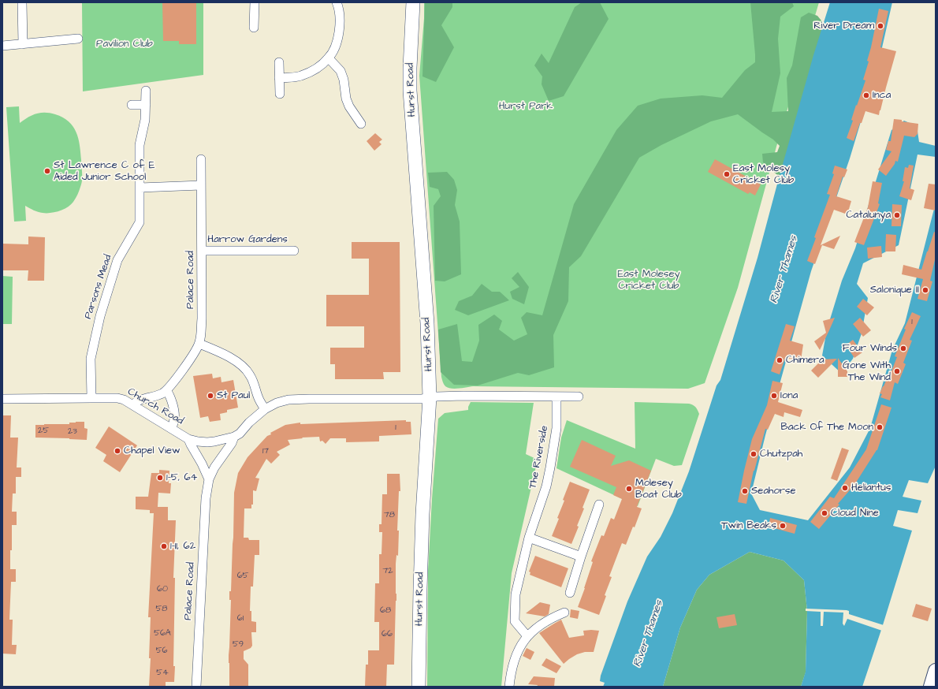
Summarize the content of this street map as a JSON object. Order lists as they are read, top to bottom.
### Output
{
  "streets": {
    "main road": ["Hurst Road"],
    "street": [
      "Harrow Gardens",
      "Palace Road",
      "Parsons Mead",
      "Church Road",
      "The Riverside"
    ]
  },
  "crossings": [
    ["Hurst Road", "Church Road"],
    ["Harrow Gardens", "Palace Road"],
    ["Palace Road", "Church Road"],
    ["Parsons Mead", "Church Road"],
    ["Church Road", "The Riverside"]
  ],
  "water": ["River Thames"],
  "parks": ["Pavilion Club", "Hurst Park", "East Molesey Cricket Club"],
  "places": [
    "River Dream",
    "Inca",
    "St Lawrence C of E Aided Junior School",
    "East Molesy Cricket Club",
    "Catalunya",
    "Salonique II",
    "Four Winds",
    "Chimera",
    "Gone With The Wind",
    "St Paul",
    "Iona",
    "Back Of The Moon",
    "Chapel View",
    "Chutzpah",
    "1-5, 64",
    "Heliantus",
    "Molesey Boat Club",
    "Seahorse",
    "Cloud Nine",
    "Twin Beaks",
    "1-11, 62"
  ],
  "house_numbers": [
    "1",
    "1",
    "25",
    "23",
    "17",
    "78",
    "72",
    "65",
    "60",
    "58",
    "68",
    "61",
    "56A",
    "66",
    "59",
    "56",
    "54"
  ]
}
